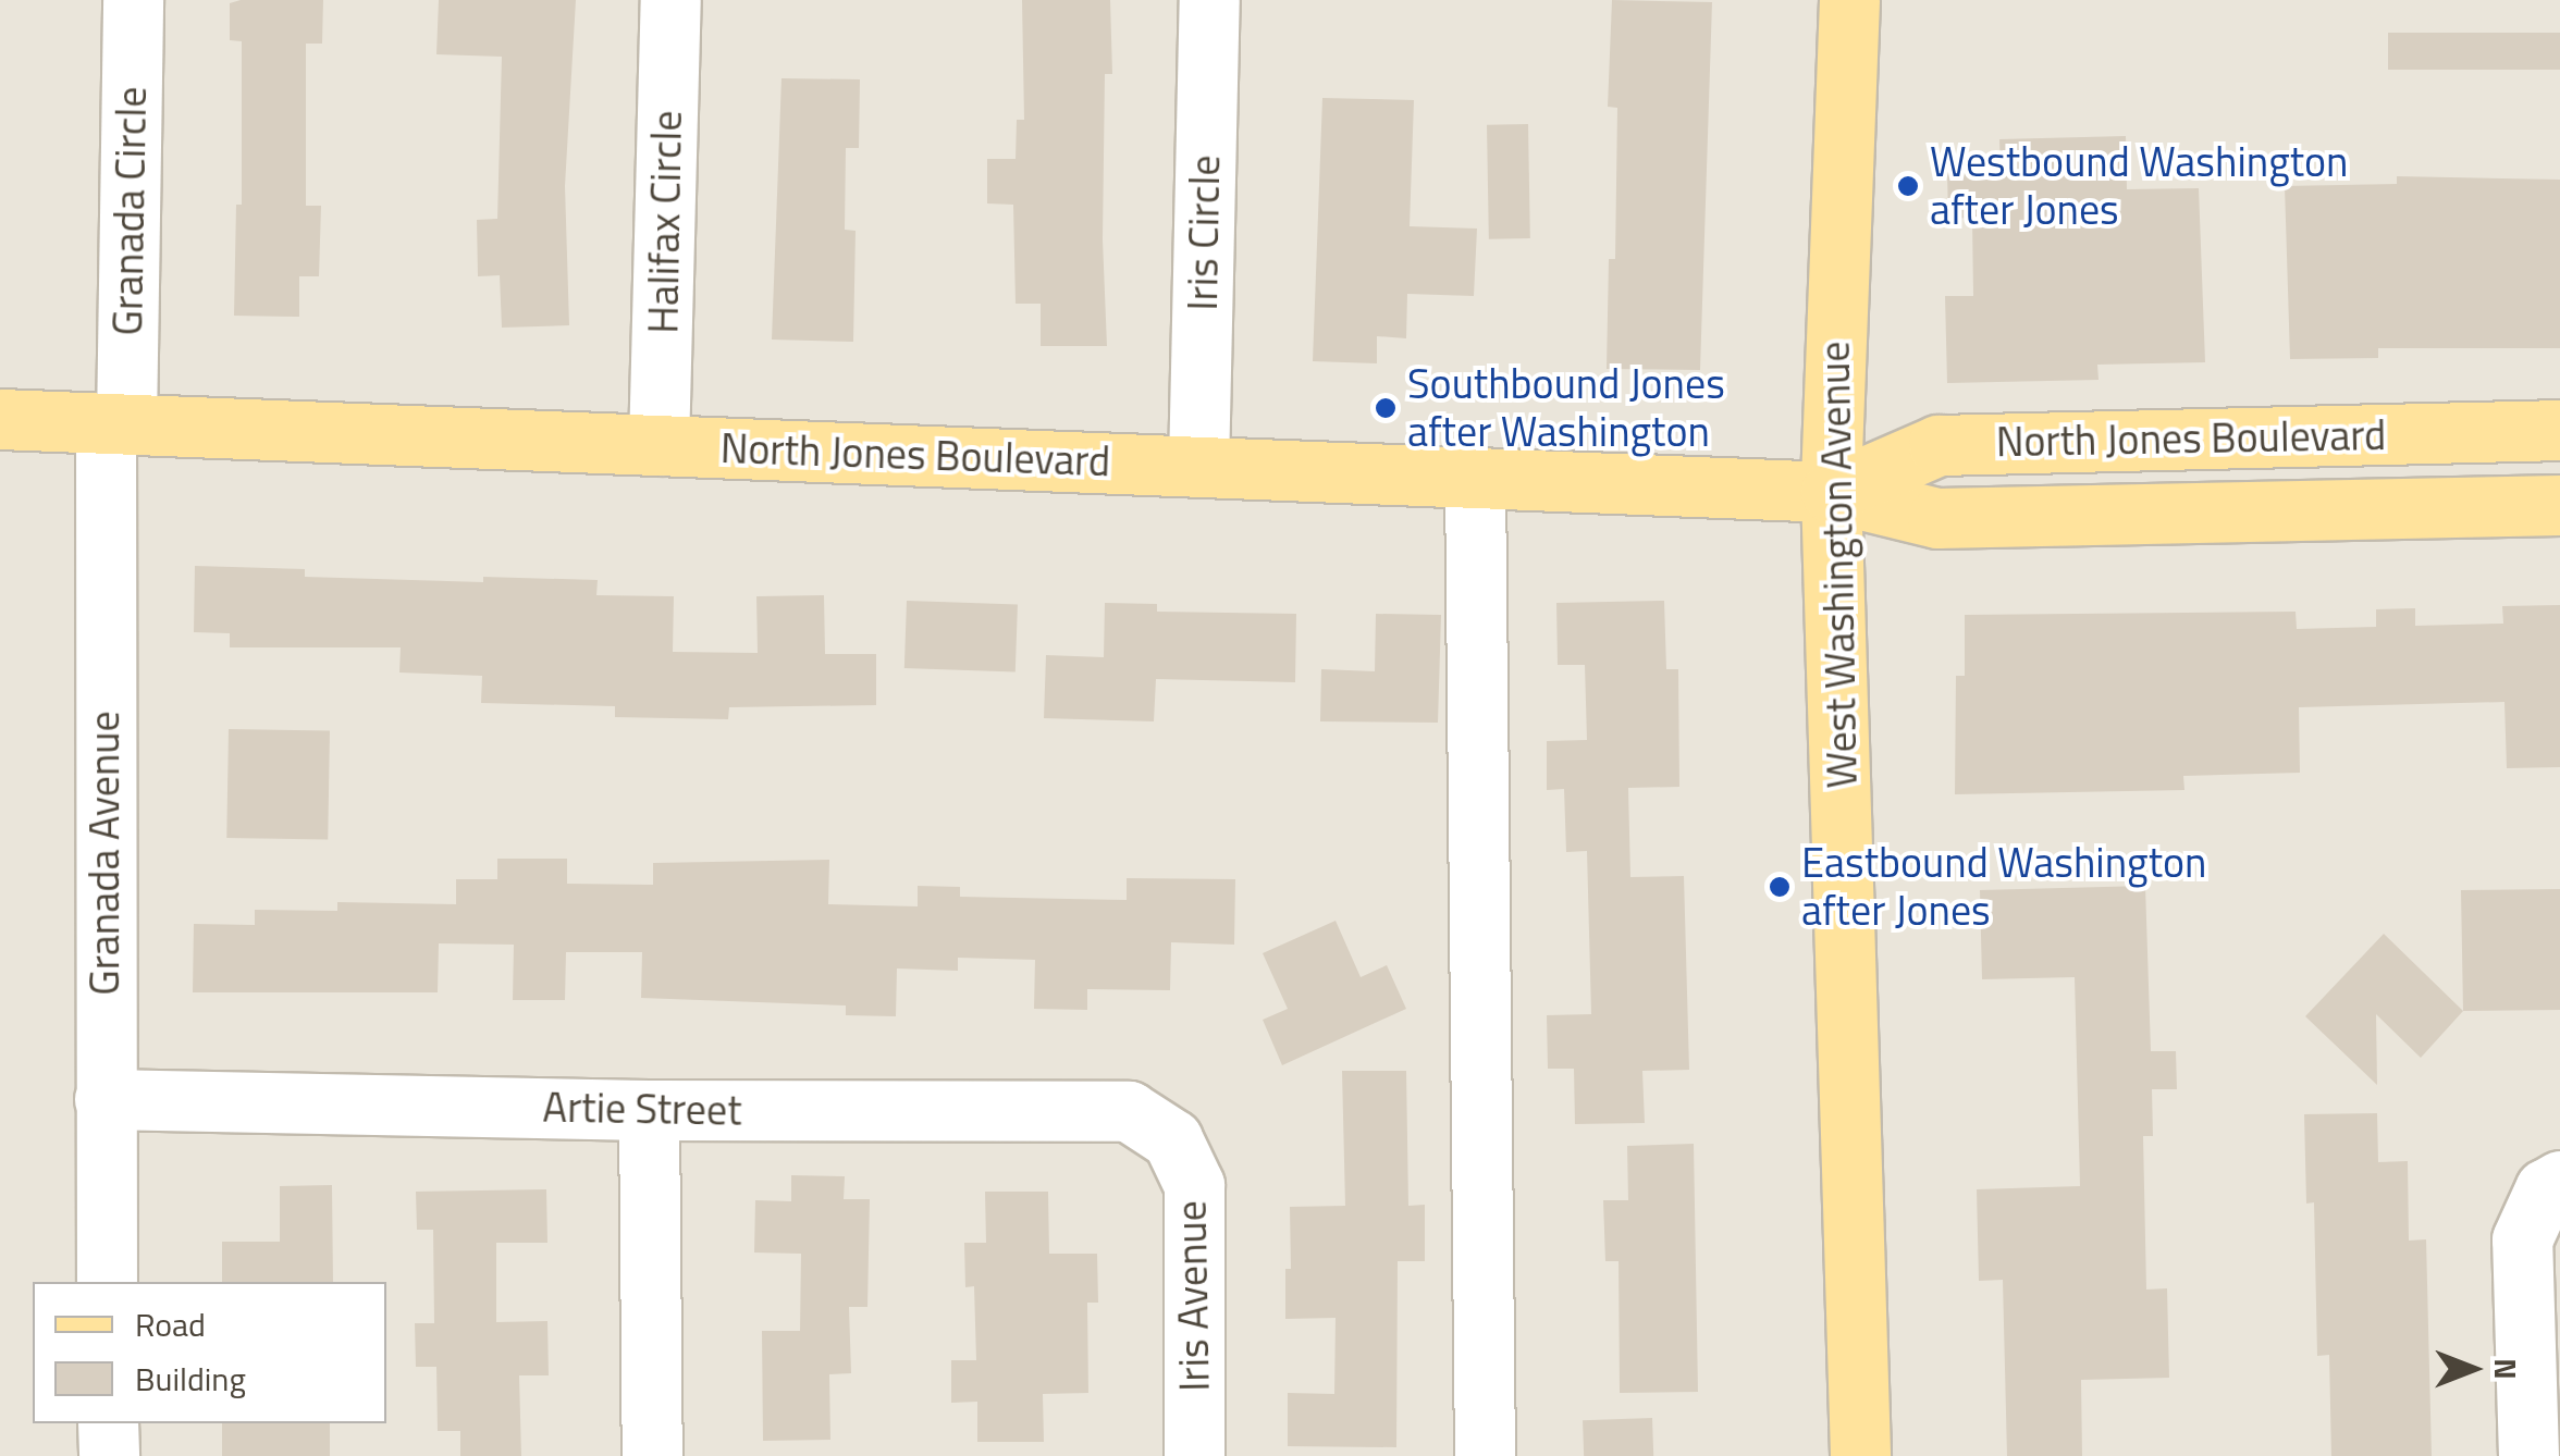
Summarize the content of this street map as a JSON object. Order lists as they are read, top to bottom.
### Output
{
  "streets": {
    "main road": ["North Jones Boulevard", "West Washington Avenue"],
    "street": [
      "Granada Circle",
      "Halifax Circle",
      "Iris Circle",
      "Granada Avenue",
      "Artie Street",
      "Iris Avenue"
    ]
  },
  "crossings": [
    ["Granada Circle", "North Jones Boulevard"],
    ["Granada Circle", "Granada Avenue"],
    ["Halifax Circle", "North Jones Boulevard"],
    ["Iris Circle", "North Jones Boulevard"],
    ["North Jones Boulevard", "West Washington Avenue"],
    ["North Jones Boulevard", "Granada Avenue"],
    ["Granada Avenue", "Artie Street"],
    ["Artie Street", "Iris Avenue"]
  ],
  "places": ["Westbound Washington after Jones", "Southbound Jones after Washington", "Eastbound Washington after Jones"],
  "legend": ["Road", "Building"],
  "north": "right"
}
